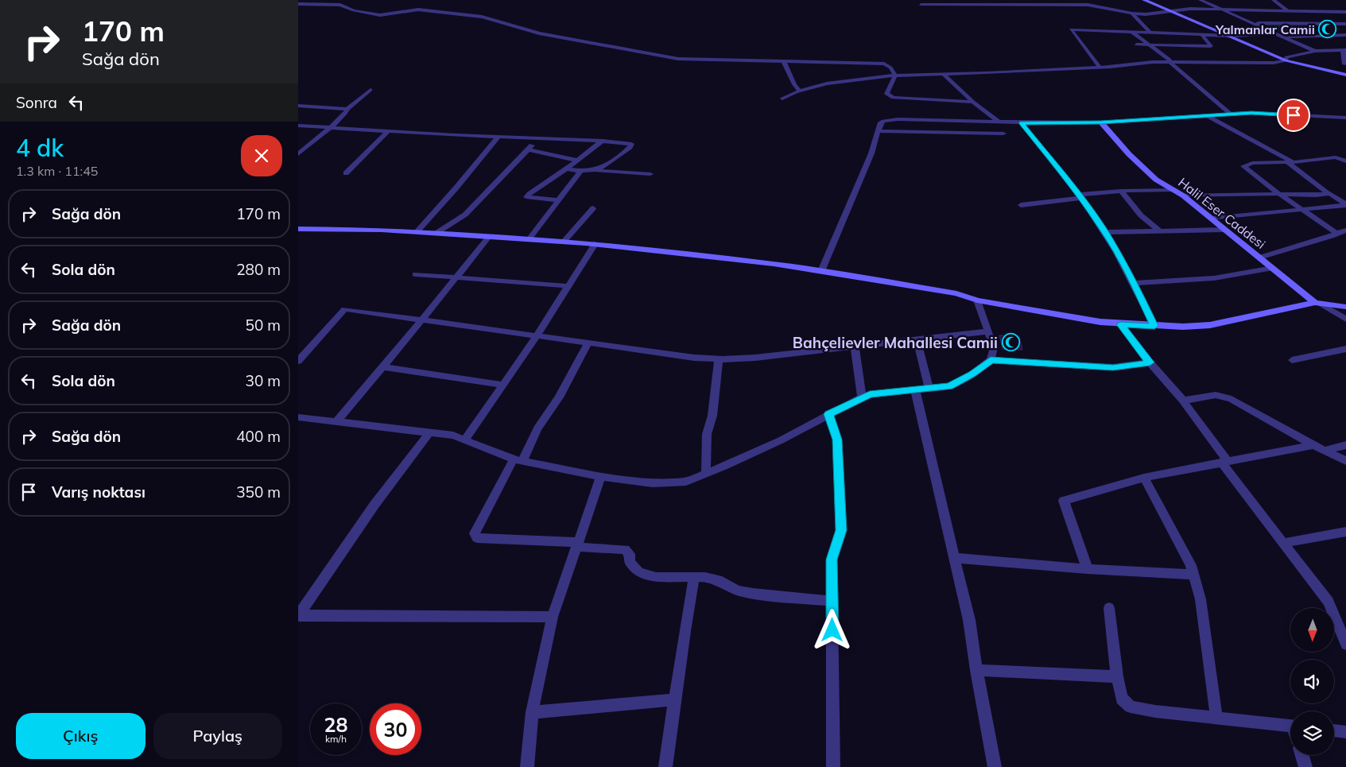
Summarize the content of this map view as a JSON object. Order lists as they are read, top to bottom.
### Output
{
  "streets": {
    "street": ["Halil Eser Caddesi"]
  },
  "places": {
    "mosque": ["Yalmanlar Camii", "Bahçelievler Mahallesi Camii"]
  },
  "north": "bottom",
  "page": {
    "turn": ["170 m", "Sağa dön"],
    "then": "Sonra",
    "heading": ["4 dk", "1.3 km · 11:45"],
    "list": [
      {
        "name": "Sağa dön",
        "value": "170 m"
      },
      {
        "name": "Sola dön",
        "value": "280 m"
      },
      {
        "name": "Sağa dön",
        "value": "50 m"
      },
      {
        "name": "Sola dön",
        "value": "30 m"
      },
      {
        "name": "Sağa dön",
        "value": "400 m"
      },
      {
        "name": "Varış noktası",
        "value": "350 m"
      }
    ],
    "speed": "28 km/h",
    "limit": "30",
    "buttons": ["Çıkış", "Paylaş"]
  }
}
